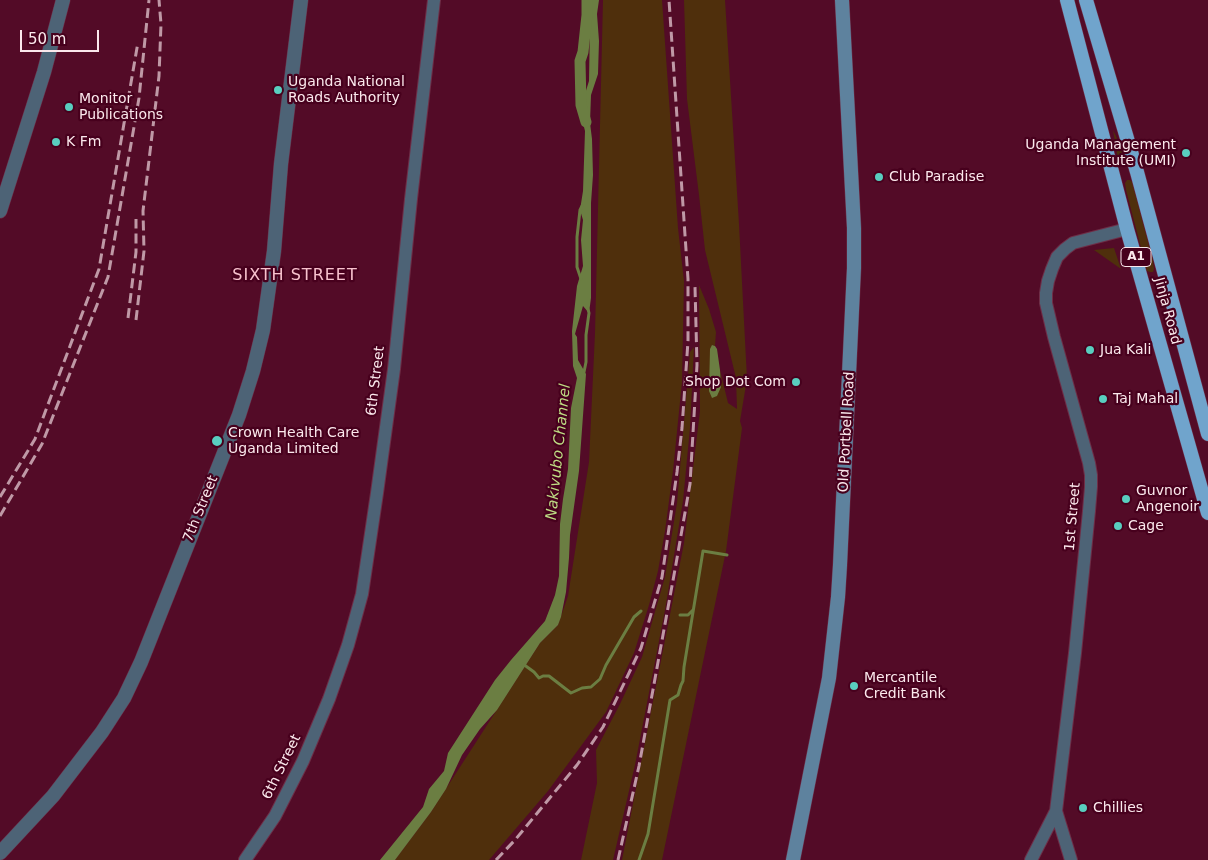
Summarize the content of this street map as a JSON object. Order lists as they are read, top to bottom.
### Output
{
  "streets": {
    "highway": ["A1", "Jinja Road"],
    "main road": ["Old Portbell Road"],
    "street": ["6th Street", "7th Street", "1st Street"]
  },
  "crossings": [
    ["Jinja Road", "1st Street"]
  ],
  "districts": ["SIXTH STREET"],
  "water": ["Nakivubo Channel"],
  "places": [
    "Uganda National Roads Authority",
    "Monitor Publications",
    "K Fm",
    "Uganda Management Institute (UMI)",
    "Club Paradise",
    "Jua Kali",
    "Shop Dot Com",
    "Taj Mahal",
    "Crown Health Care Uganda Limited",
    "Guvnor Angenoir",
    "Cage",
    "Mercantile Credit Bank",
    "Chillies"
  ],
  "scale_bar": "50 m"
}
